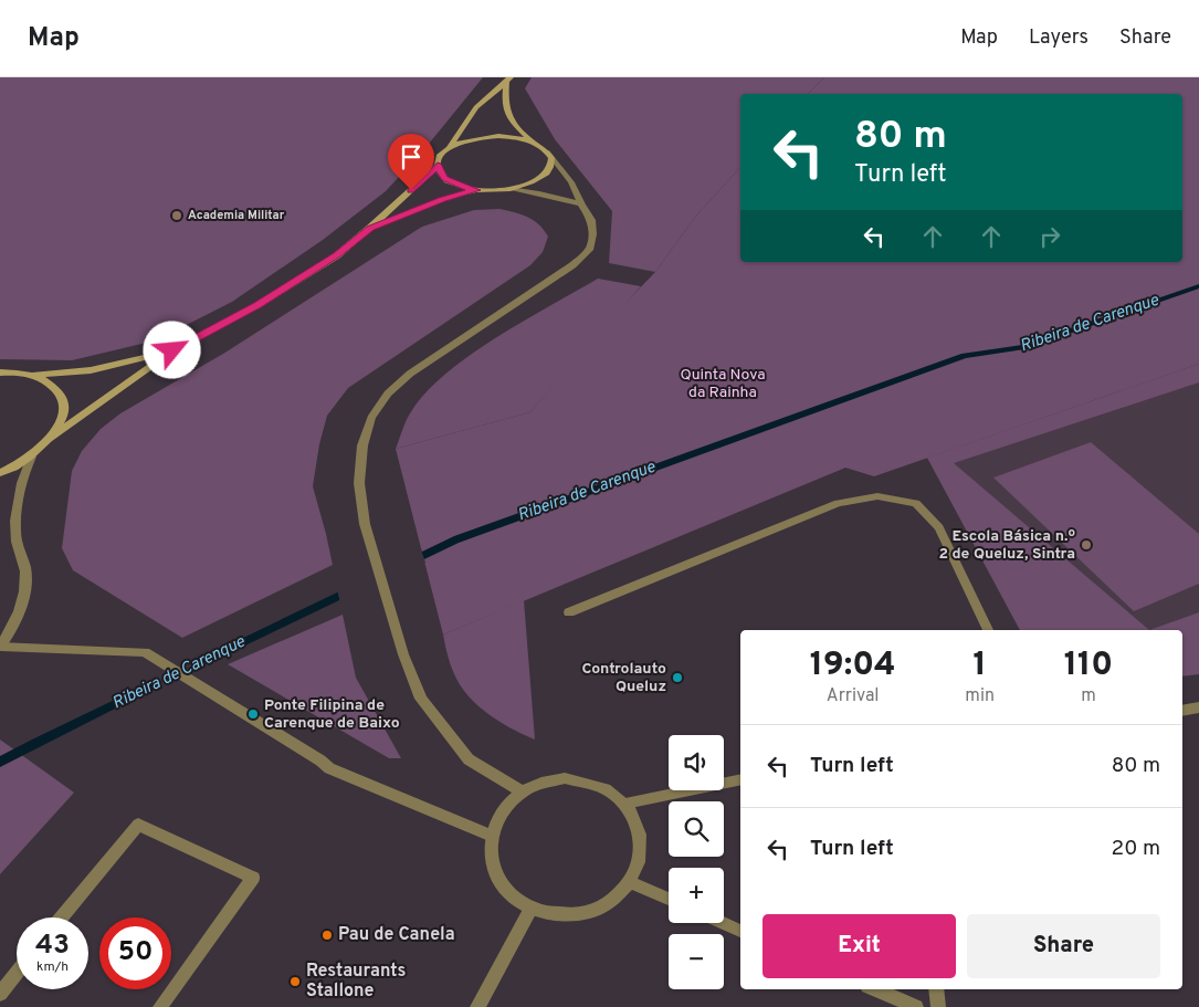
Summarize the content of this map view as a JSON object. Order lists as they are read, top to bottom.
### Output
{
  "water": ["Ribeira de Carenque"],
  "parks": ["Quinta Nova da Rainha"],
  "places": [
    "Academia Militar",
    "Escola Básica n.º 2 de Queluz, Sintra",
    "Controlauto Queluz",
    "Ponte Filipina de Carenque de Baixo",
    "Pau de Canela",
    "Restaurants Stallone"
  ],
  "page": {
    "header": "Map",
    "nav": ["Map", "Layers", "Share"],
    "turn": ["80 m", "Turn left"],
    "eta": [
      "19:04",
      "Arrival",
      "1",
      "min",
      "110",
      "m"
    ],
    "list": [
      {
        "name": "Turn left",
        "value": "80 m"
      },
      {
        "name": "Turn left",
        "value": "20 m"
      }
    ],
    "map_buttons": ["+", "−"],
    "buttons": ["Exit", "Share"],
    "speed": "43 km/h",
    "limit": "50"
  }
}
